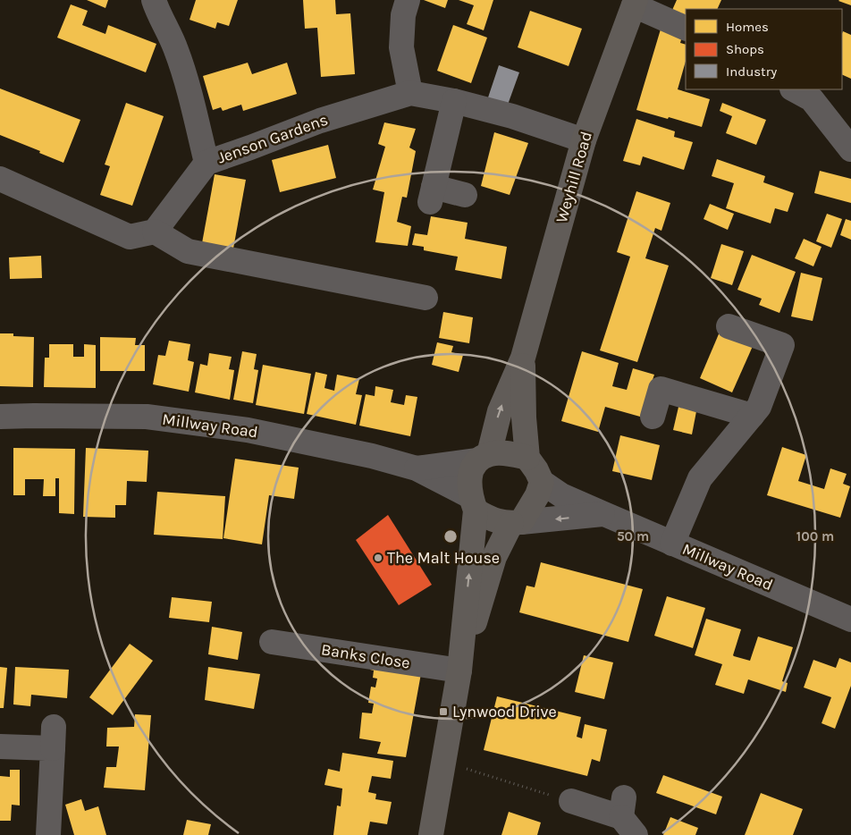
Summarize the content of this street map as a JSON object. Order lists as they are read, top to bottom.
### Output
{
  "streets": {
    "main road": ["Weyhill Road"],
    "street": ["Jenson Gardens", "Millway Road", "Banks Close"]
  },
  "crossings": [
    ["Jenson Gardens", "Weyhill Road"],
    ["Weyhill Road", "Millway Road"],
    ["Weyhill Road", "Banks Close"]
  ],
  "places": {
    "other": ["The Malt House"],
    "transit": ["Lynwood Drive"]
  },
  "legend": ["Homes", "Shops", "Industry"],
  "rings": ["50 m", "100 m"]
}
